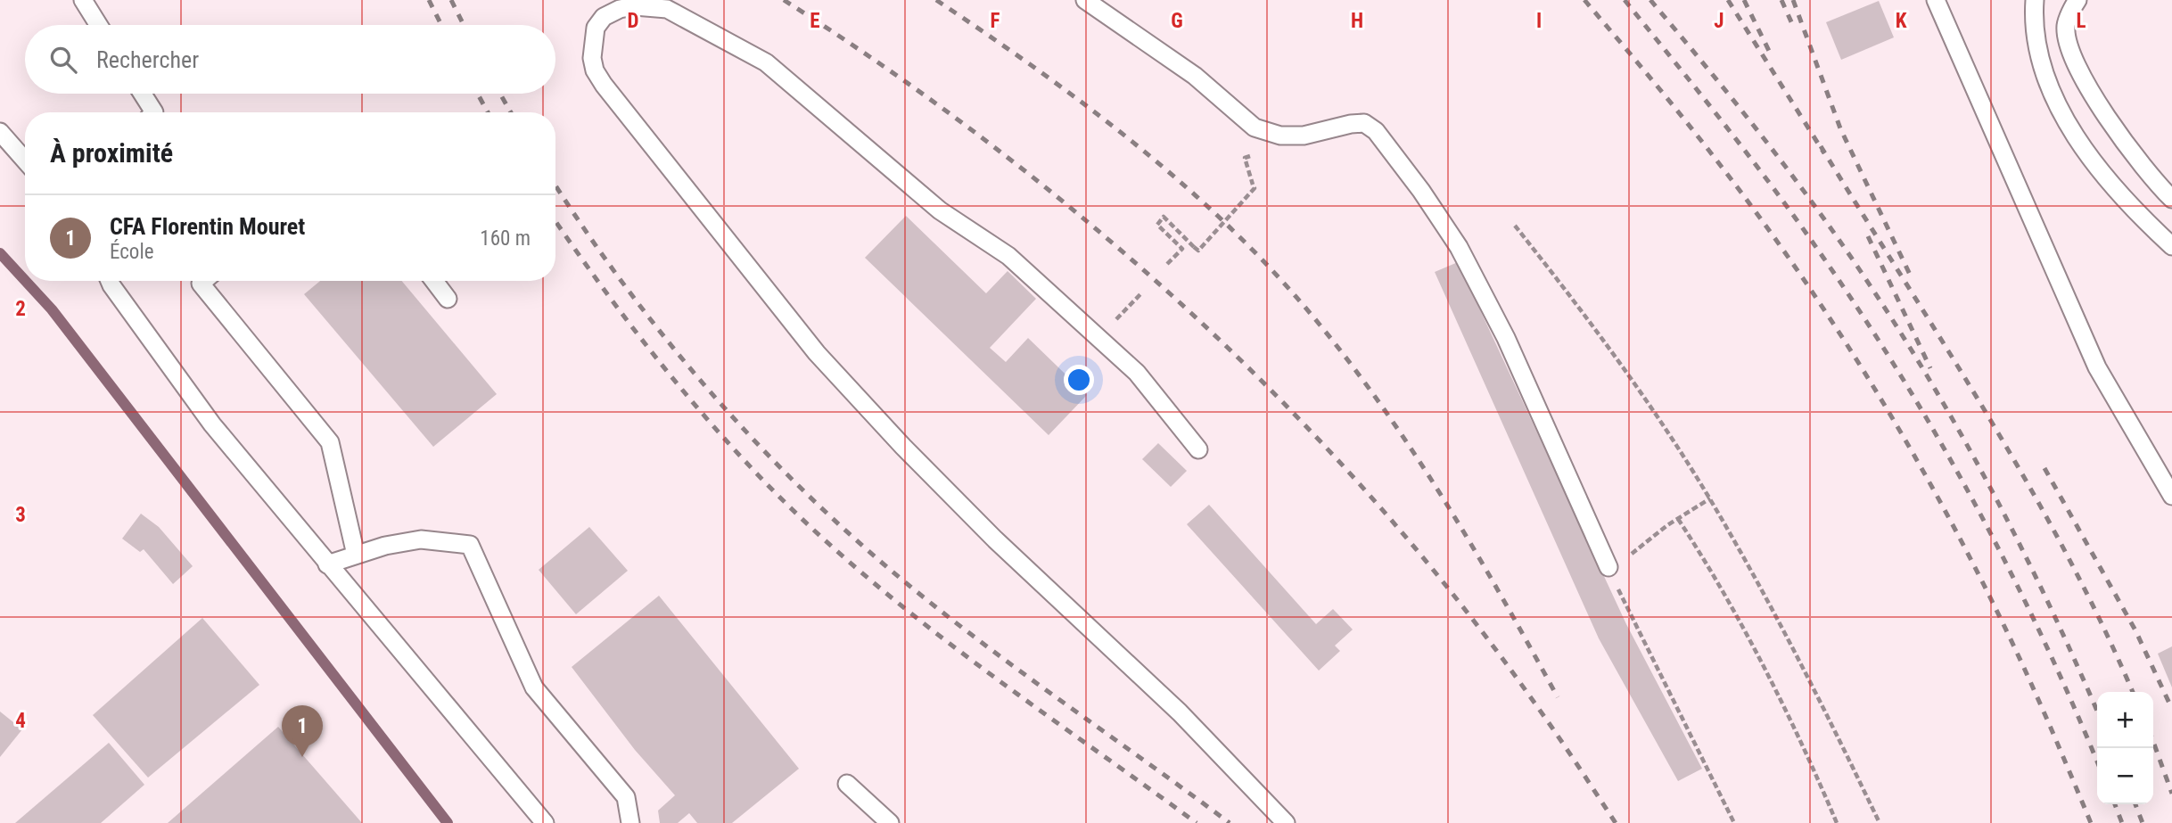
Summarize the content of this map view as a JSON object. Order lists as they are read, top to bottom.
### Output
{
  "page": {
    "search": "Rechercher",
    "heading": "À proximité",
    "list": [
      {
        "mark": "1",
        "name": "CFA Florentin Mouret",
        "note": "École",
        "value": "160 m"
      }
    ],
    "map_buttons": ["+", "−"],
    "pins": "1"
  },
  "grid": {
    "columns": [
      "D",
      "E",
      "F",
      "G",
      "H",
      "I",
      "J",
      "K",
      "L"
    ],
    "rows": ["2", "3", "4"]
  }
}
